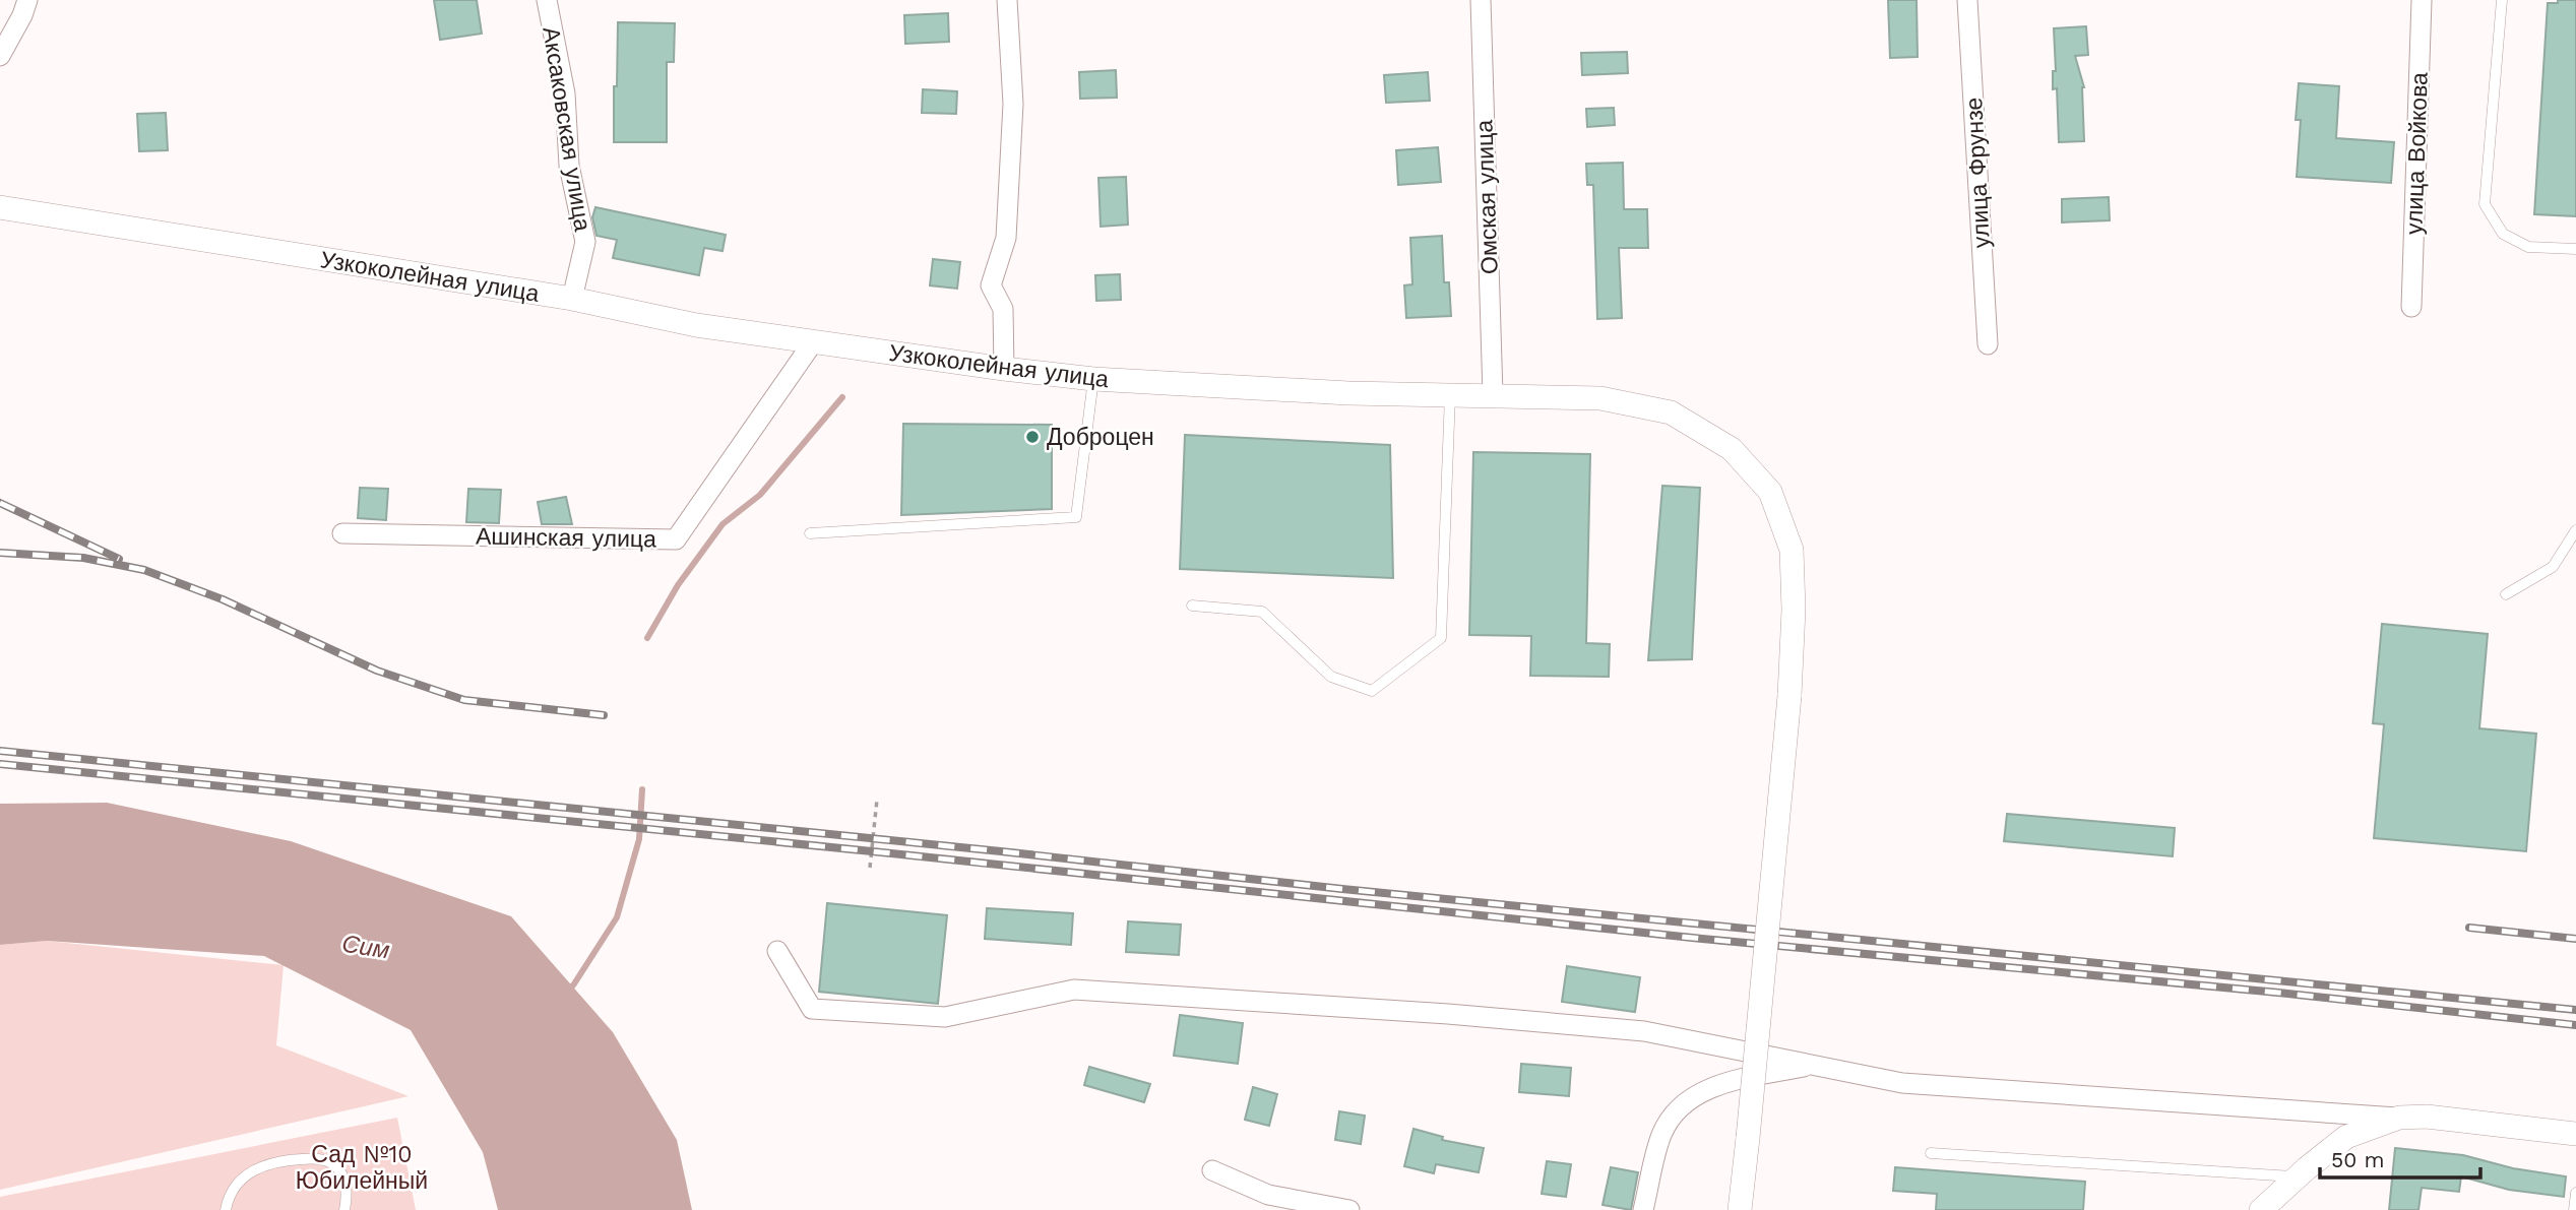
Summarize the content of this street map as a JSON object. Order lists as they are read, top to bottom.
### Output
{
  "streets": {
    "street": [
      "Аксаковская улица",
      "улица Войкова",
      "улица Фрунзе",
      "Омская улица",
      "Узкоколейная улица",
      "Ашинская улица"
    ]
  },
  "crossings": [
    ["Аксаковская улица", "Узкоколейная улица"],
    ["Омская улица", "Узкоколейная улица"],
    ["Узкоколейная улица", "Ашинская улица"]
  ],
  "water": ["Сим"],
  "parks": ["Сад №10 Юбилейный"],
  "places": ["Доброцен"],
  "scale_bar": "50 m"
}
